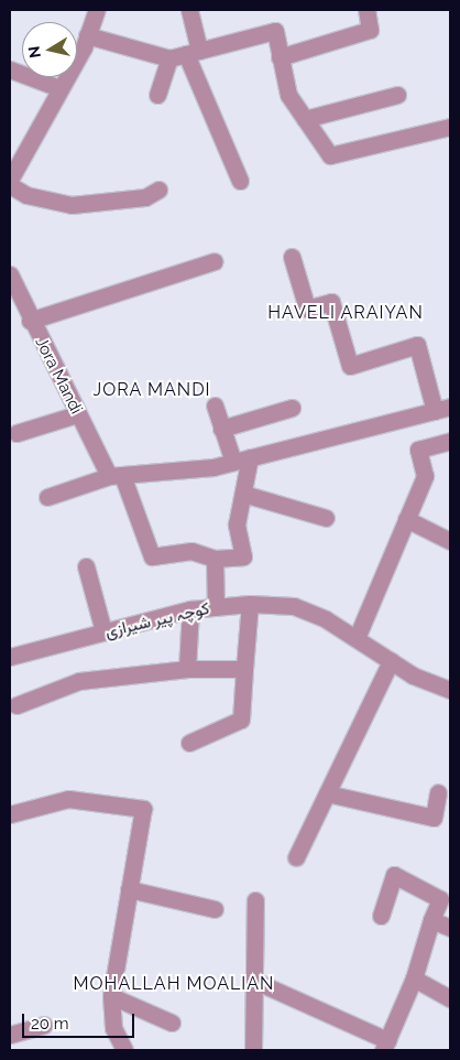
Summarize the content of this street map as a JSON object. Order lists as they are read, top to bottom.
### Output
{
  "streets": {
    "street": ["Jora Mandi", "کوچہ پیر شیرازی"]
  },
  "districts": ["HAVELI ARAIYAN", "JORA MANDI", "MOHALLAH MOALIAN"],
  "scale_bar": "20 m",
  "north": "left"
}
